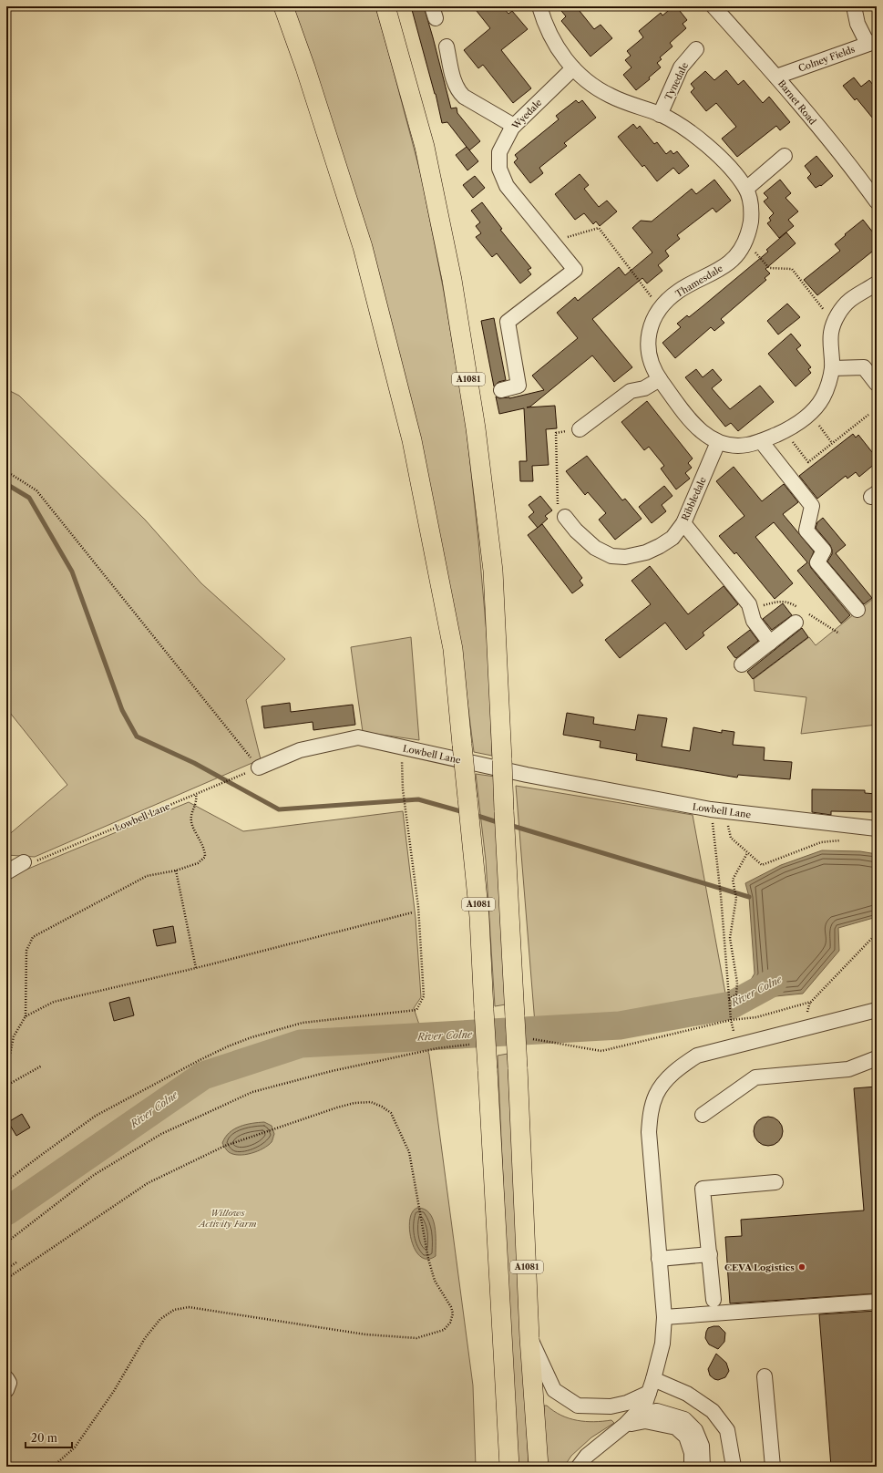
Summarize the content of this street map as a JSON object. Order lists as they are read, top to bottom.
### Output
{
  "streets": {
    "main road": ["A1081"],
    "street": [
      "Colney Fields",
      "Tynedale",
      "Barnet Road",
      "Wyedale",
      "Thamesdale",
      "Ribbledale",
      "Lowbell Lane"
    ]
  },
  "crossings": [
    ["Colney Fields", "Barnet Road"],
    ["Tynedale", "Thamesdale"],
    ["Wyedale", "Thamesdale"],
    ["Thamesdale", "Ribbledale"]
  ],
  "water": ["River Colne"],
  "parks": ["Willows Activity Farm"],
  "places": ["CEVA Logistics"],
  "scale_bar": "20 m"
}
